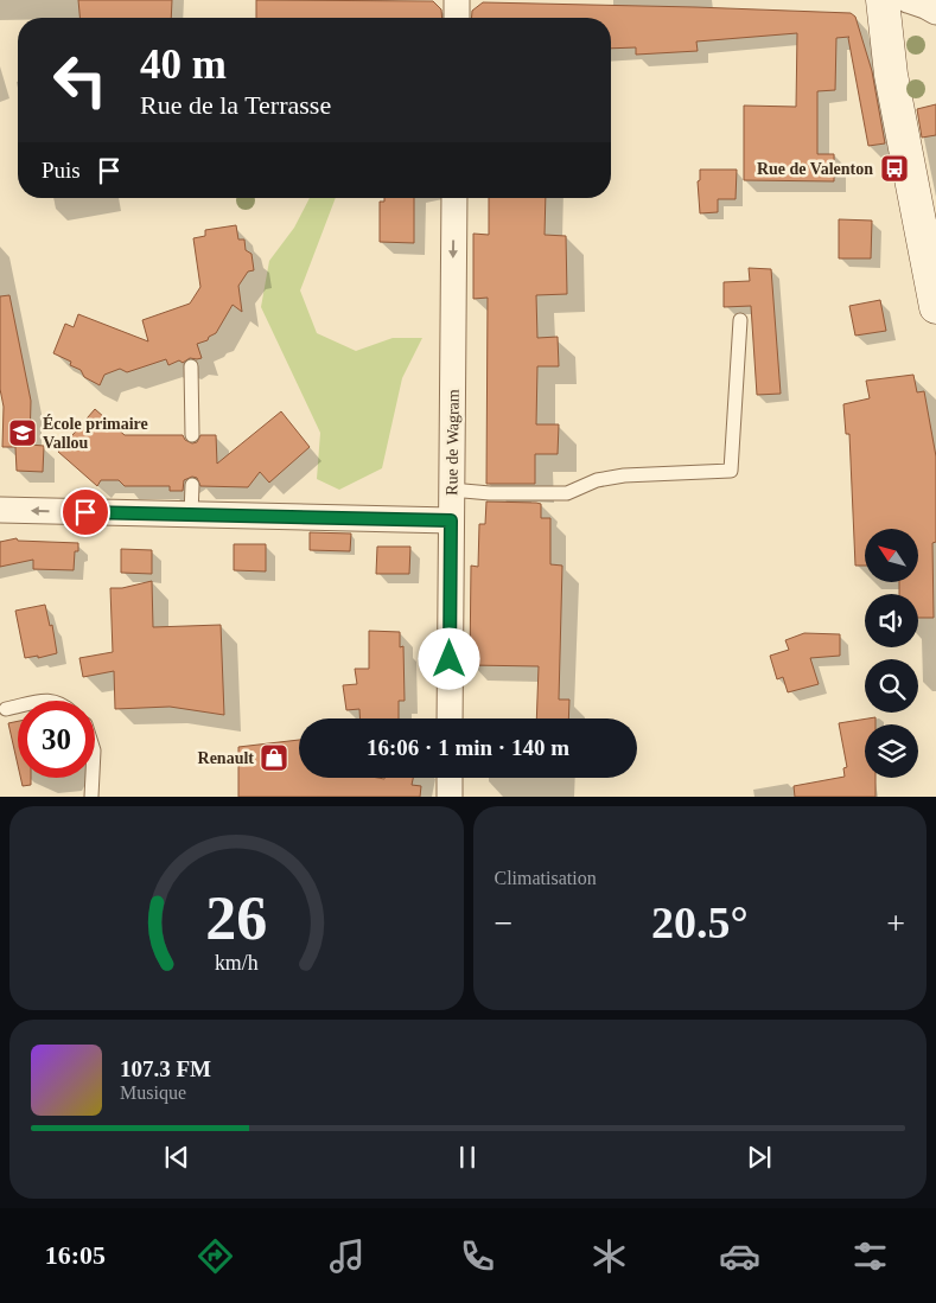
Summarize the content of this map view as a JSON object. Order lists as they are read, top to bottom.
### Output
{
  "streets": {
    "street": ["Rue de Wagram"]
  },
  "one_way": ["Rue de Wagram"],
  "places": {
    "bus stop": ["Rue de Valenton"],
    "school or university": ["École primaire Vallou"],
    "shop": ["Renault"]
  },
  "north": "top left",
  "page": {
    "turn": ["40 m", "Rue de la Terrasse"],
    "then": "Puis",
    "limit": "30",
    "trip": "16:06 · 1 min · 140 m",
    "tile": "Climatisation",
    "heat": ["−", "20.5°", "+"],
    "song": ["107.3 FM", "Musique"],
    "tabs": "16:05",
    "gauge": ["26", "km/h"]
  }
}
